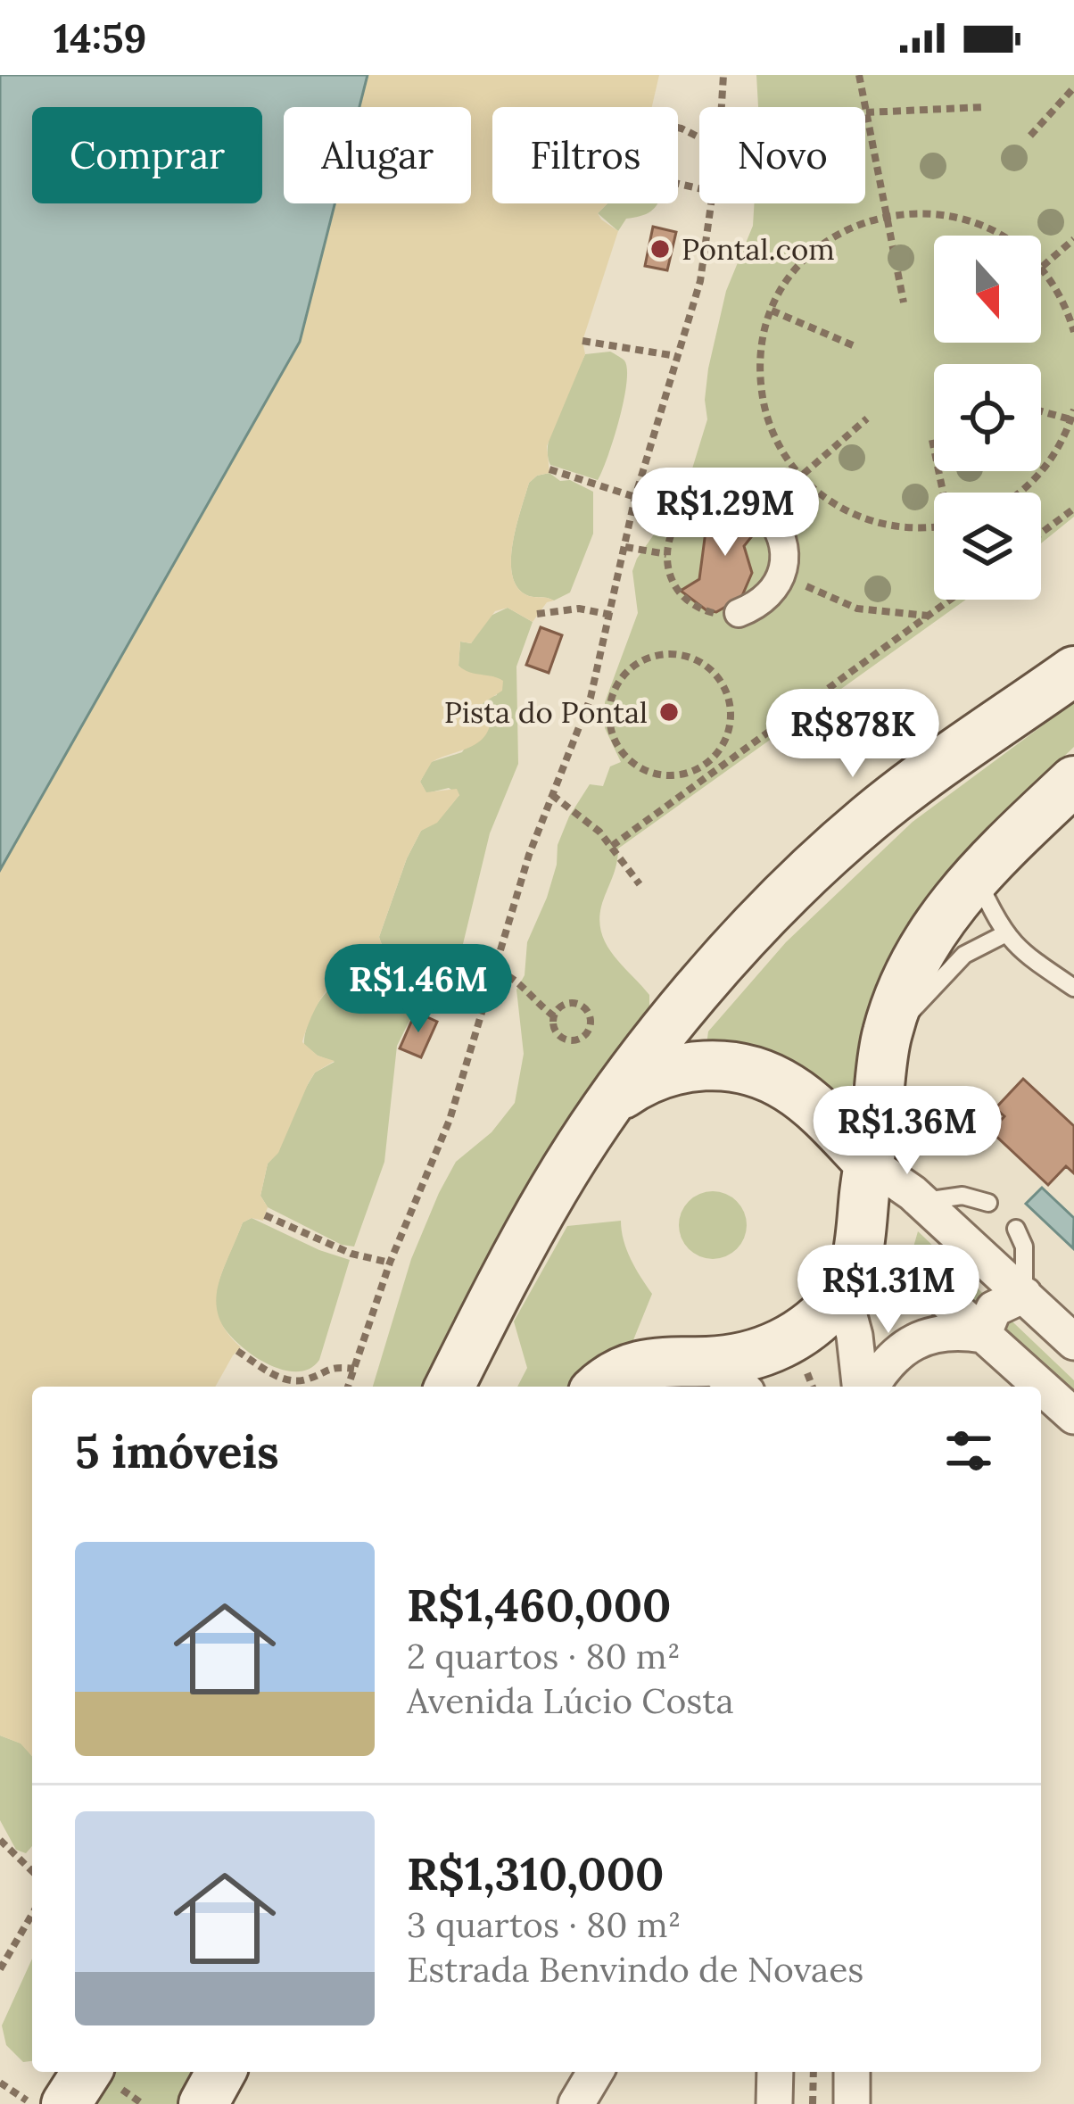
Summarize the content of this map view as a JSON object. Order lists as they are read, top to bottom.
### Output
{
  "places": ["Pontal.com", "Pista do Pontal"],
  "north": "bottom",
  "page": {
    "status": "14:59",
    "chip": [
      "Comprar",
      "Alugar",
      "Filtros",
      "Novo"
    ],
    "price": [
      "R$1.29M",
      "R$878K",
      "R$1.46M",
      "R$1.36M",
      "R$1.31M"
    ],
    "heading": "5 imóveis",
    "list": [
      {
        "name": "R$1,460,000",
        "note": "2 quartos · 80 m² · Avenida Lúcio Costa"
      },
      {
        "name": "R$1,310,000",
        "note": "3 quartos · 80 m² · Estrada Benvindo de Novaes"
      }
    ]
  }
}
